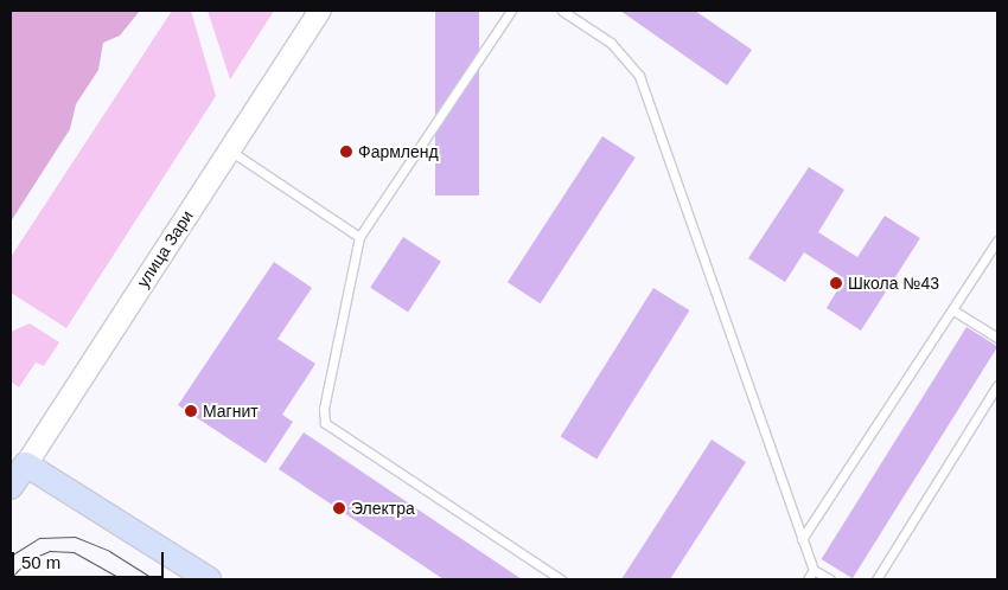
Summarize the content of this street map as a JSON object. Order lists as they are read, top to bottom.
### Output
{
  "streets": {
    "main road": ["улица Зари"]
  },
  "places": [
    "Фармленд",
    "Школа №43",
    "Магнит",
    "Электра"
  ],
  "scale_bar": "50 m"
}
